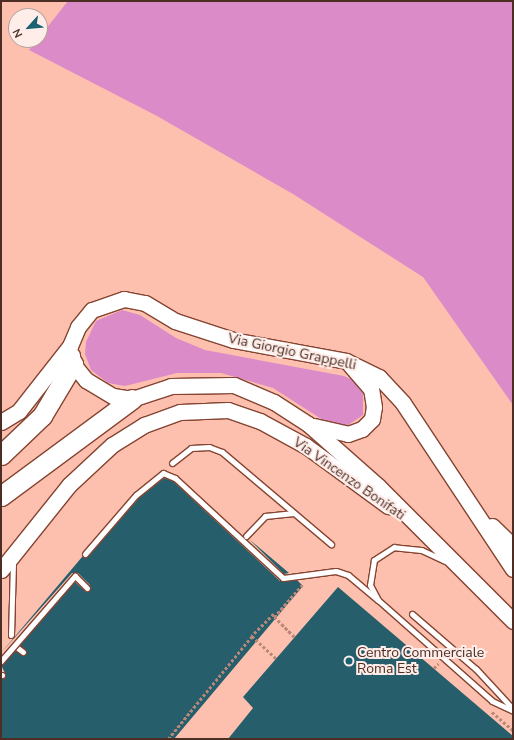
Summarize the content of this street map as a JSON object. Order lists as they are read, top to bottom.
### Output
{
  "streets": {
    "main road": ["Via Giorgio Grappelli", "Via Vincenzo Bonifati"]
  },
  "places": ["Centro Commerciale Roma Est"],
  "north": "bottom left"
}
